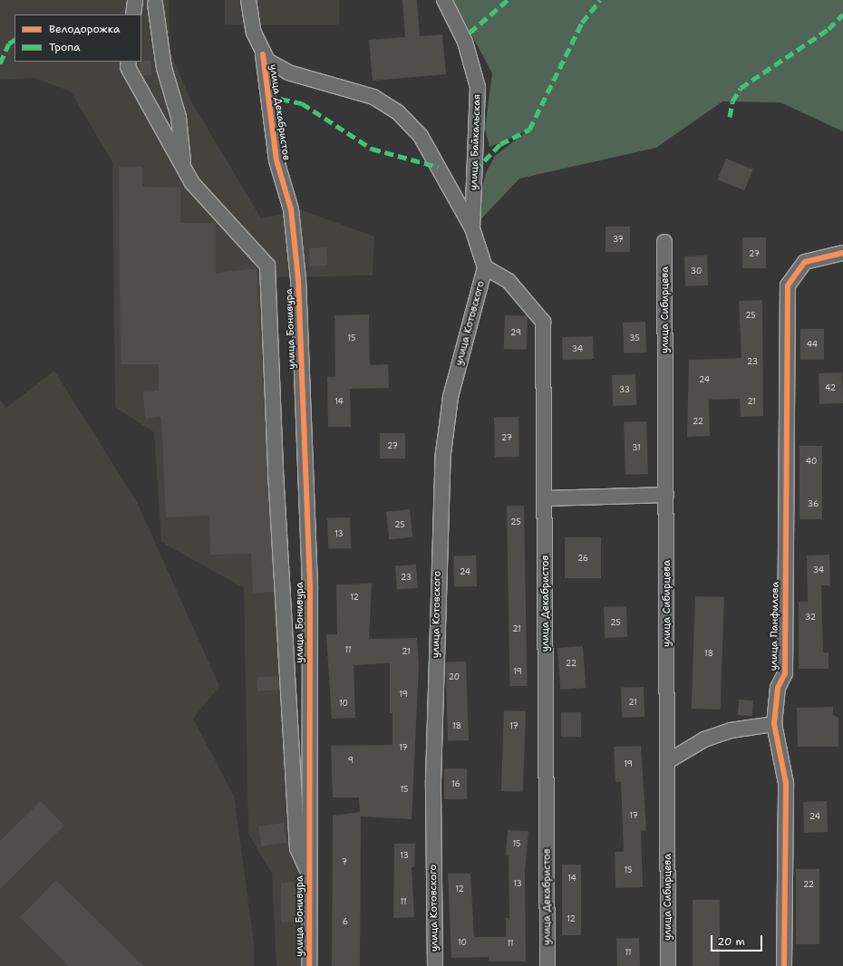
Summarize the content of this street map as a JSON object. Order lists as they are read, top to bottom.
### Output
{
  "streets": {
    "street": [
      "улица Декабристов",
      "улица Байкальская",
      "улица Сибирцева",
      "улица Котовского",
      "улица Бонивура",
      "улица Панфилова"
    ]
  },
  "crossings": [
    ["улица Декабристов", "улица Байкальская"],
    ["улица Декабристов", "улица Котовского"],
    ["улица Декабристов", "улица Бонивура"],
    ["улица Байкальская", "улица Котовского"]
  ],
  "house_numbers": [
    "37",
    "27",
    "30",
    "25",
    "29",
    "15",
    "35",
    "44",
    "34",
    "23",
    "24",
    "42",
    "33",
    "14",
    "21",
    "22",
    "27",
    "27",
    "31",
    "40",
    "36",
    "25",
    "25",
    "13",
    "26",
    "34",
    "24",
    "23",
    "12",
    "32",
    "25",
    "21",
    "11",
    "21",
    "18",
    "22",
    "19",
    "20",
    "19",
    "21",
    "10",
    "18",
    "17",
    "17",
    "9",
    "19",
    "16",
    "15",
    "17",
    "24",
    "15",
    "13",
    "7",
    "15",
    "14",
    "13",
    "22",
    "12",
    "11",
    "12",
    "6",
    "10",
    "11",
    "11"
  ],
  "legend": ["Велодорожка", "Тропа"],
  "scale_bar": "20 m"
}
